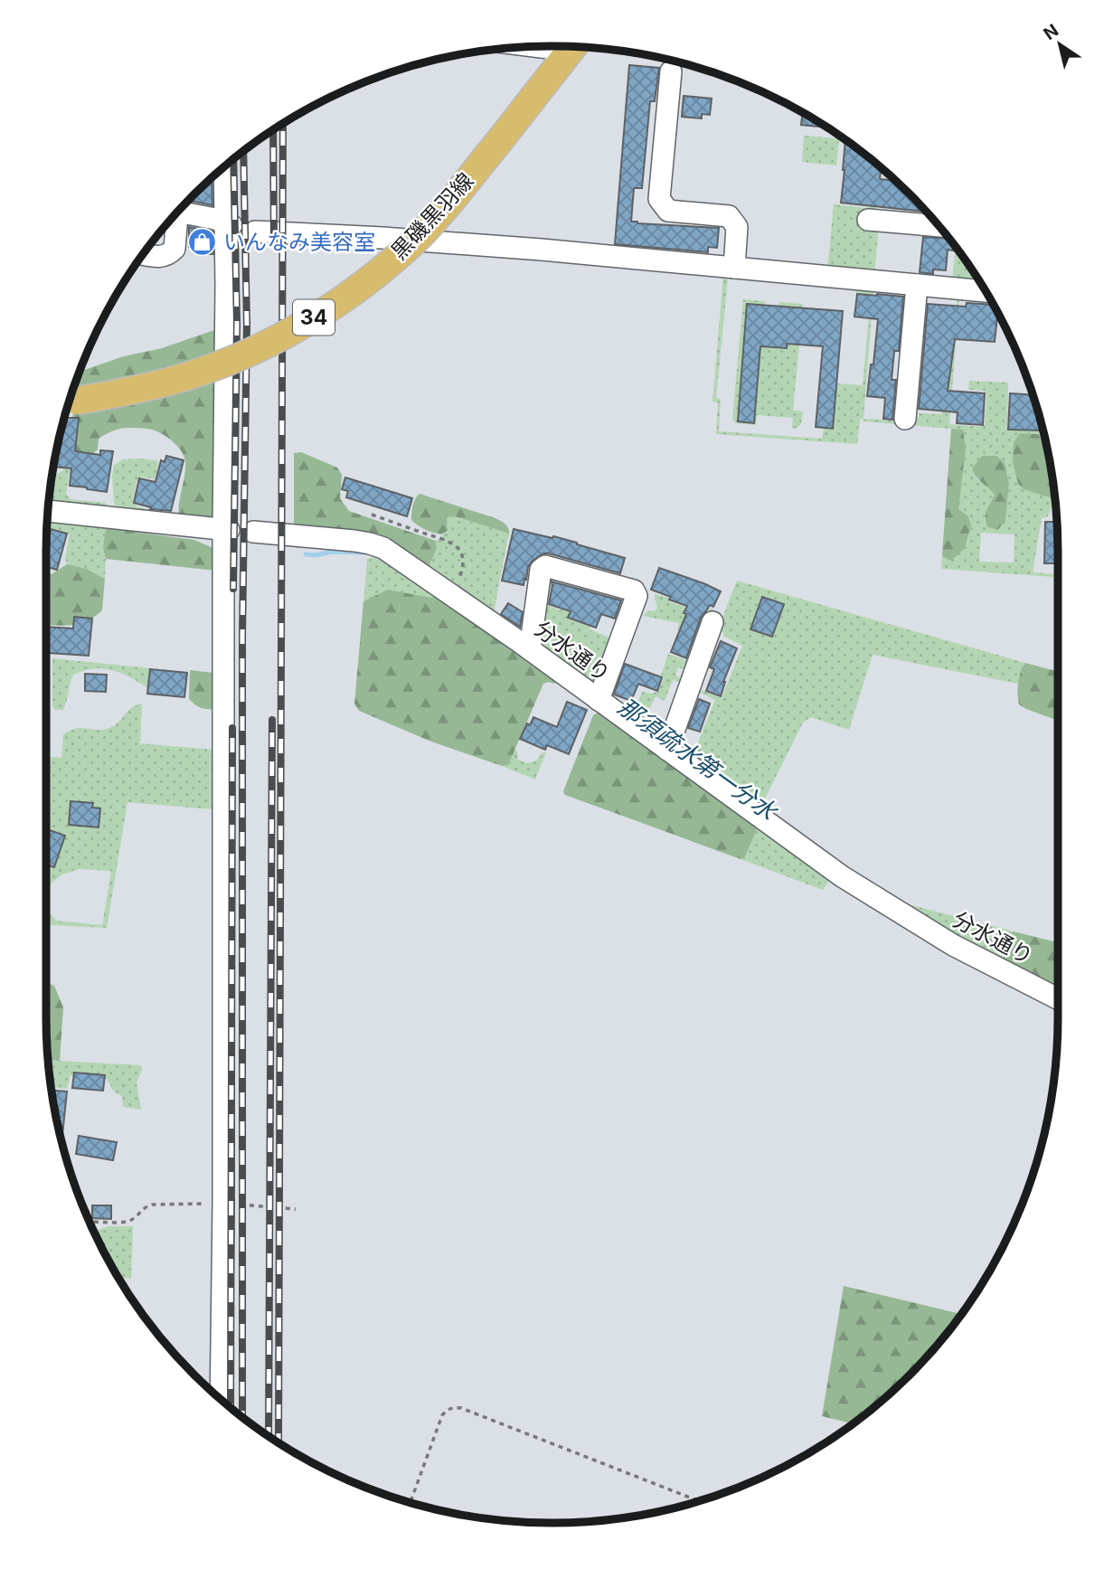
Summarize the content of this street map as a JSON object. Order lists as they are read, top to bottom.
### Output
{
  "streets": {
    "main road": ["黒磯黒羽線", "34"],
    "street": ["分水通り"]
  },
  "water": ["那須疏水第一分水"],
  "places": {
    "shop": ["いんなみ美容室"]
  },
  "north": "top left"
}
